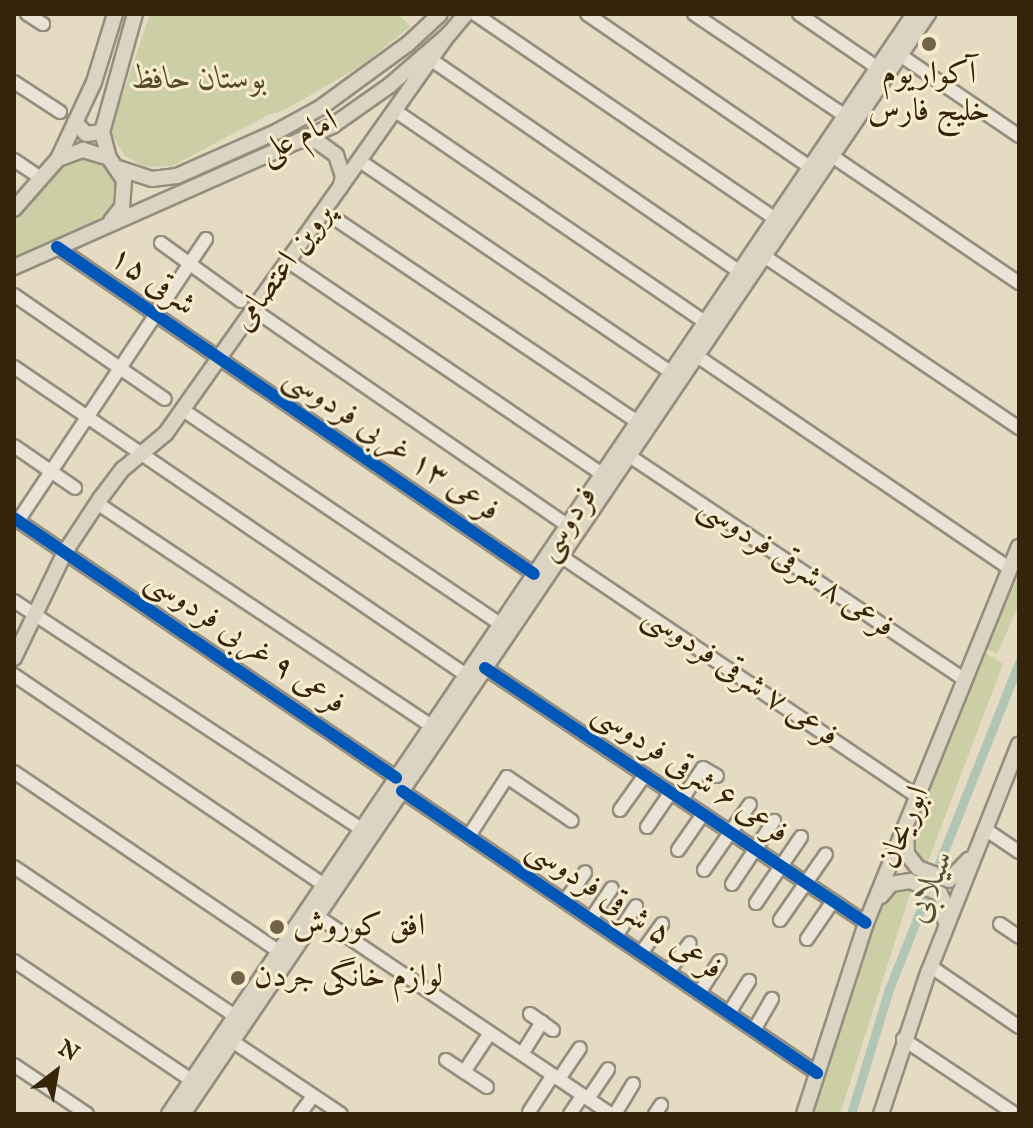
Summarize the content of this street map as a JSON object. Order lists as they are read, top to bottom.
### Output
{
  "streets": {
    "main road": [
      "امام علی",
      "پروین اعتصامی",
      "فردوسی",
      "ابوریحان"
    ],
    "street": [
      "۱۵ شرقی",
      "فرعی ۱۳ غربی فردوسی",
      "فرعی ۸ شرقی فردوسی",
      "فرعی ۹ غربی فردوسی",
      "فرعی ۷ شرقی فردوسی",
      "فرعی ۶ شرقی فردوسی",
      "فرعی ۵ شرقی فردوسی"
    ]
  },
  "crossings": [
    ["امام علی", "پروین اعتصامی"],
    ["امام علی", "۱۵ شرقی"],
    ["پروین اعتصامی", "۱۵ شرقی"],
    ["پروین اعتصامی", "فرعی ۱۳ غربی فردوسی"],
    ["پروین اعتصامی", "فرعی ۹ غربی فردوسی"],
    ["۱۵ شرقی", "فرعی ۱۳ غربی فردوسی"],
    ["فرعی ۱۳ غربی فردوسی", "فردوسی"],
    ["فردوسی", "فرعی ۸ شرقی فردوسی"],
    ["فردوسی", "فرعی ۹ غربی فردوسی"],
    ["فردوسی", "فرعی ۷ شرقی فردوسی"],
    ["فردوسی", "فرعی ۶ شرقی فردوسی"],
    ["فردوسی", "فرعی ۵ شرقی فردوسی"],
    ["فرعی ۸ شرقی فردوسی", "ابوریحان"],
    ["فرعی ۹ غربی فردوسی", "فرعی ۵ شرقی فردوسی"],
    ["فرعی ۷ شرقی فردوسی", "ابوریحان"],
    ["فرعی ۶ شرقی فردوسی", "ابوریحان"],
    ["ابوریحان", "فرعی ۵ شرقی فردوسی"]
  ],
  "water": ["سیلابی"],
  "parks": ["بوستان حافظ"],
  "places": ["آکواریوم خلیج فارس", "افق کوروش", "لوازم خانگی جردن"],
  "north": "top right"
}
